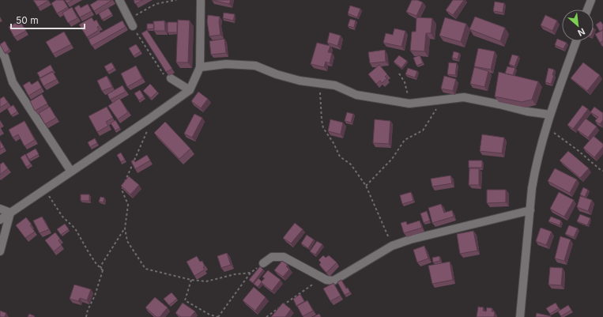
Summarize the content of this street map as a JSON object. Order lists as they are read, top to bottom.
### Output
{
  "scale_bar": "50 m",
  "north": "bottom right"
}
